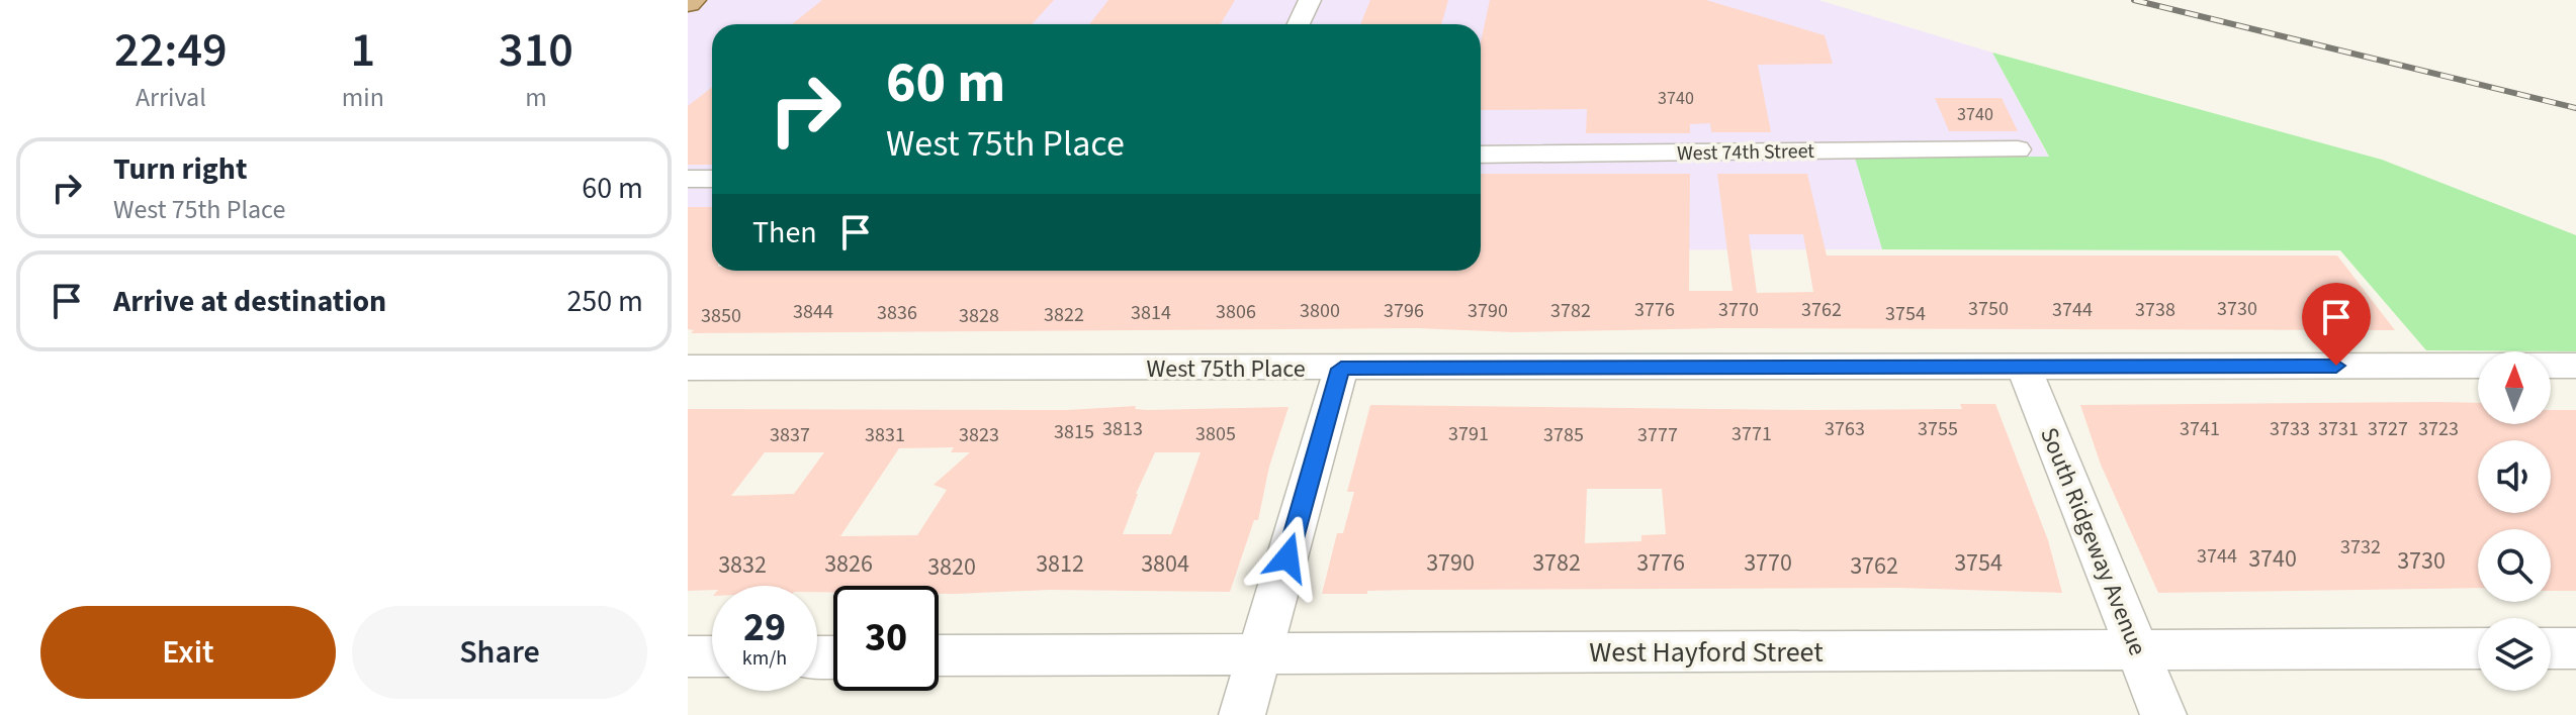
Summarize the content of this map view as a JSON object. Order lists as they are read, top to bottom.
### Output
{
  "streets": {
    "street": [
      "West 74th Street",
      "West 75th Place",
      "South Ridgeway Avenue",
      "West Hayford Street"
    ]
  },
  "crossings": [
    ["West 75th Place", "South Ridgeway Avenue"],
    ["South Ridgeway Avenue", "West Hayford Street"]
  ],
  "house_numbers": [
    "3740",
    "3740",
    "3750",
    "3730",
    "3776",
    "3770",
    "3762",
    "3744",
    "3738",
    "3800",
    "3796",
    "3790",
    "3782",
    "3844",
    "3806",
    "3836",
    "3814",
    "3754",
    "3822",
    "3850",
    "3828",
    "3813",
    "3763",
    "3755",
    "3741",
    "3733",
    "3731",
    "3727",
    "3723",
    "3815",
    "3805",
    "3791",
    "3771",
    "3837",
    "3831",
    "3823",
    "3785",
    "3777",
    "3732",
    "3744",
    "3740",
    "3730",
    "3790",
    "3782",
    "3776",
    "3770",
    "3754",
    "3826",
    "3812",
    "3804",
    "3832",
    "3762",
    "3820"
  ],
  "north": "top",
  "page": {
    "eta": [
      "22:49",
      "Arrival",
      "1",
      "min",
      "310",
      "m"
    ],
    "turn": ["60 m", "West 75th Place"],
    "list": [
      {
        "name": "Turn right",
        "note": "West 75th Place",
        "value": "60 m"
      },
      {
        "name": "Arrive at destination",
        "value": "250 m"
      }
    ],
    "then": "Then",
    "speed": "29 km/h",
    "limit": "30",
    "buttons": ["Exit", "Share"]
  }
}
